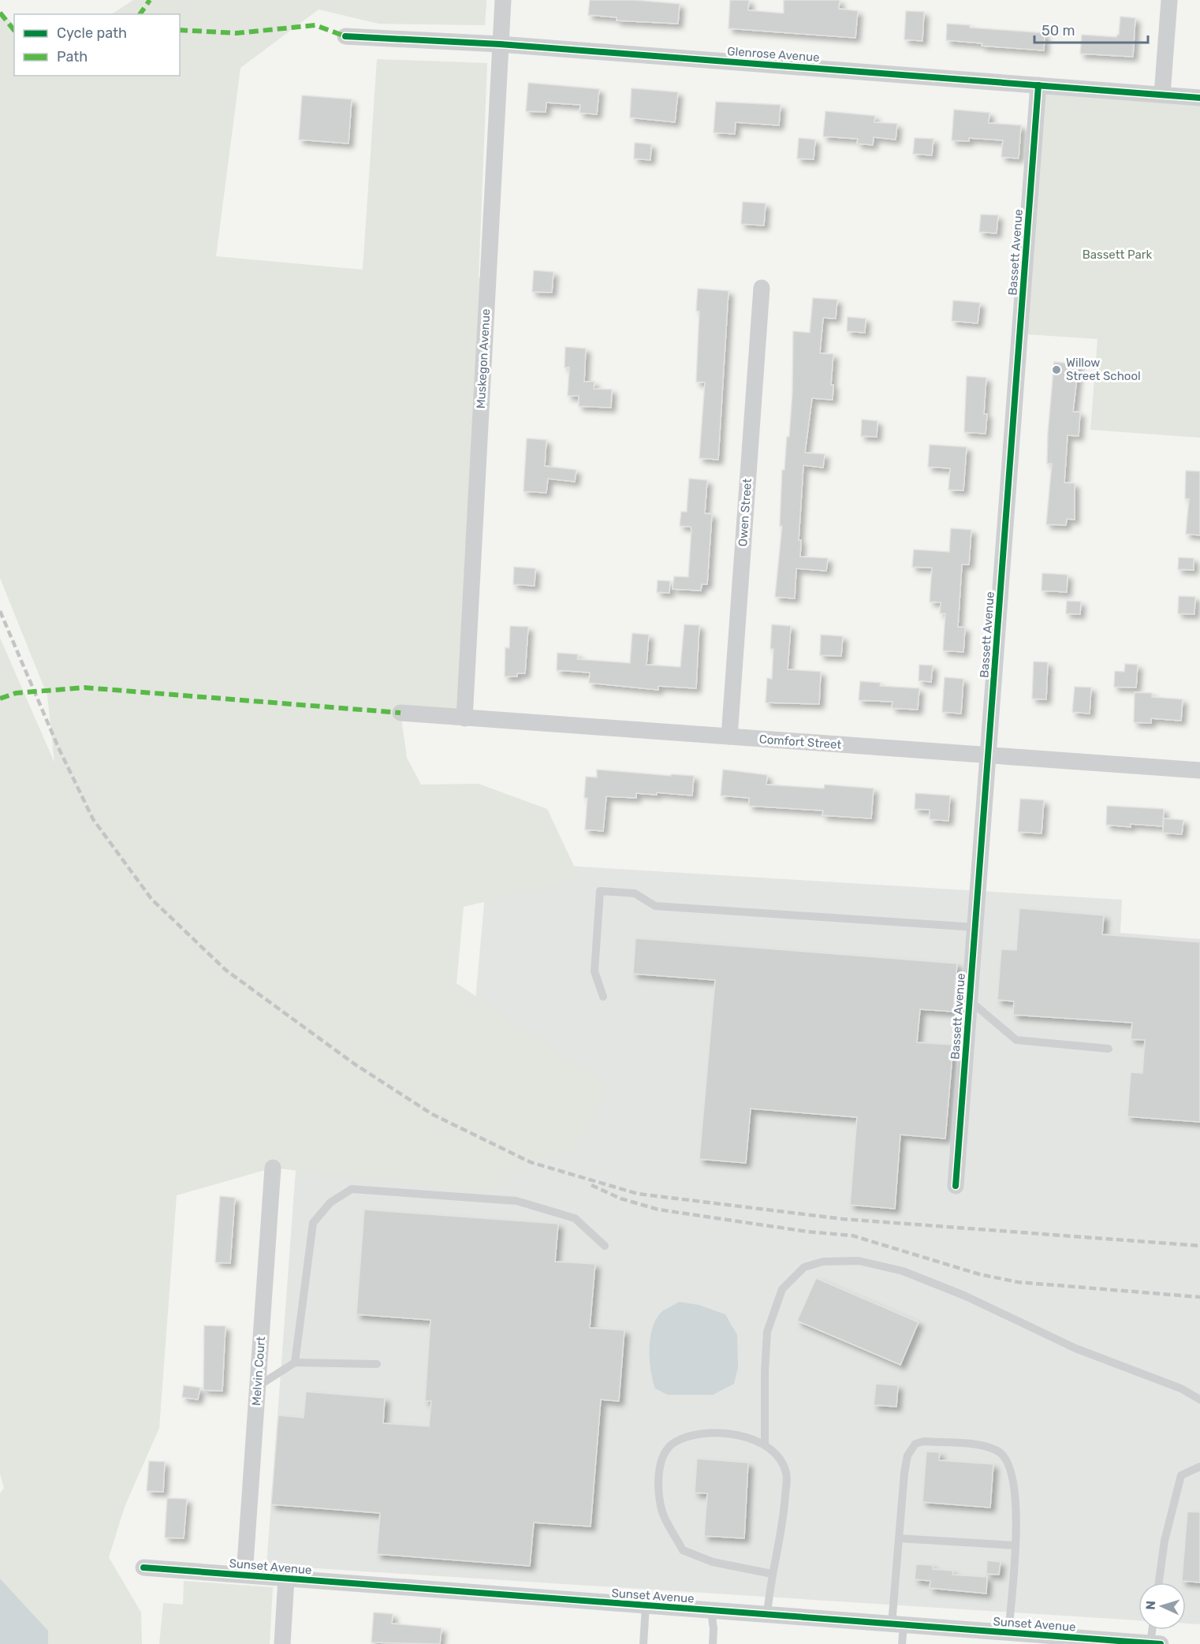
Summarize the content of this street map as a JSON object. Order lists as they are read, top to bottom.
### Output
{
  "streets": {
    "street": [
      "Glenrose Avenue",
      "Bassett Avenue",
      "Muskegon Avenue",
      "Owen Street",
      "Comfort Street",
      "Melvin Court",
      "Sunset Avenue"
    ]
  },
  "crossings": [
    ["Glenrose Avenue", "Bassett Avenue"],
    ["Glenrose Avenue", "Muskegon Avenue"],
    ["Bassett Avenue", "Comfort Street"],
    ["Muskegon Avenue", "Comfort Street"],
    ["Owen Street", "Comfort Street"],
    ["Melvin Court", "Sunset Avenue"]
  ],
  "parks": ["Bassett Park"],
  "places": ["Willow Street School"],
  "legend": ["Cycle path", "Path"],
  "scale_bar": "50 m",
  "north": "left"
}
